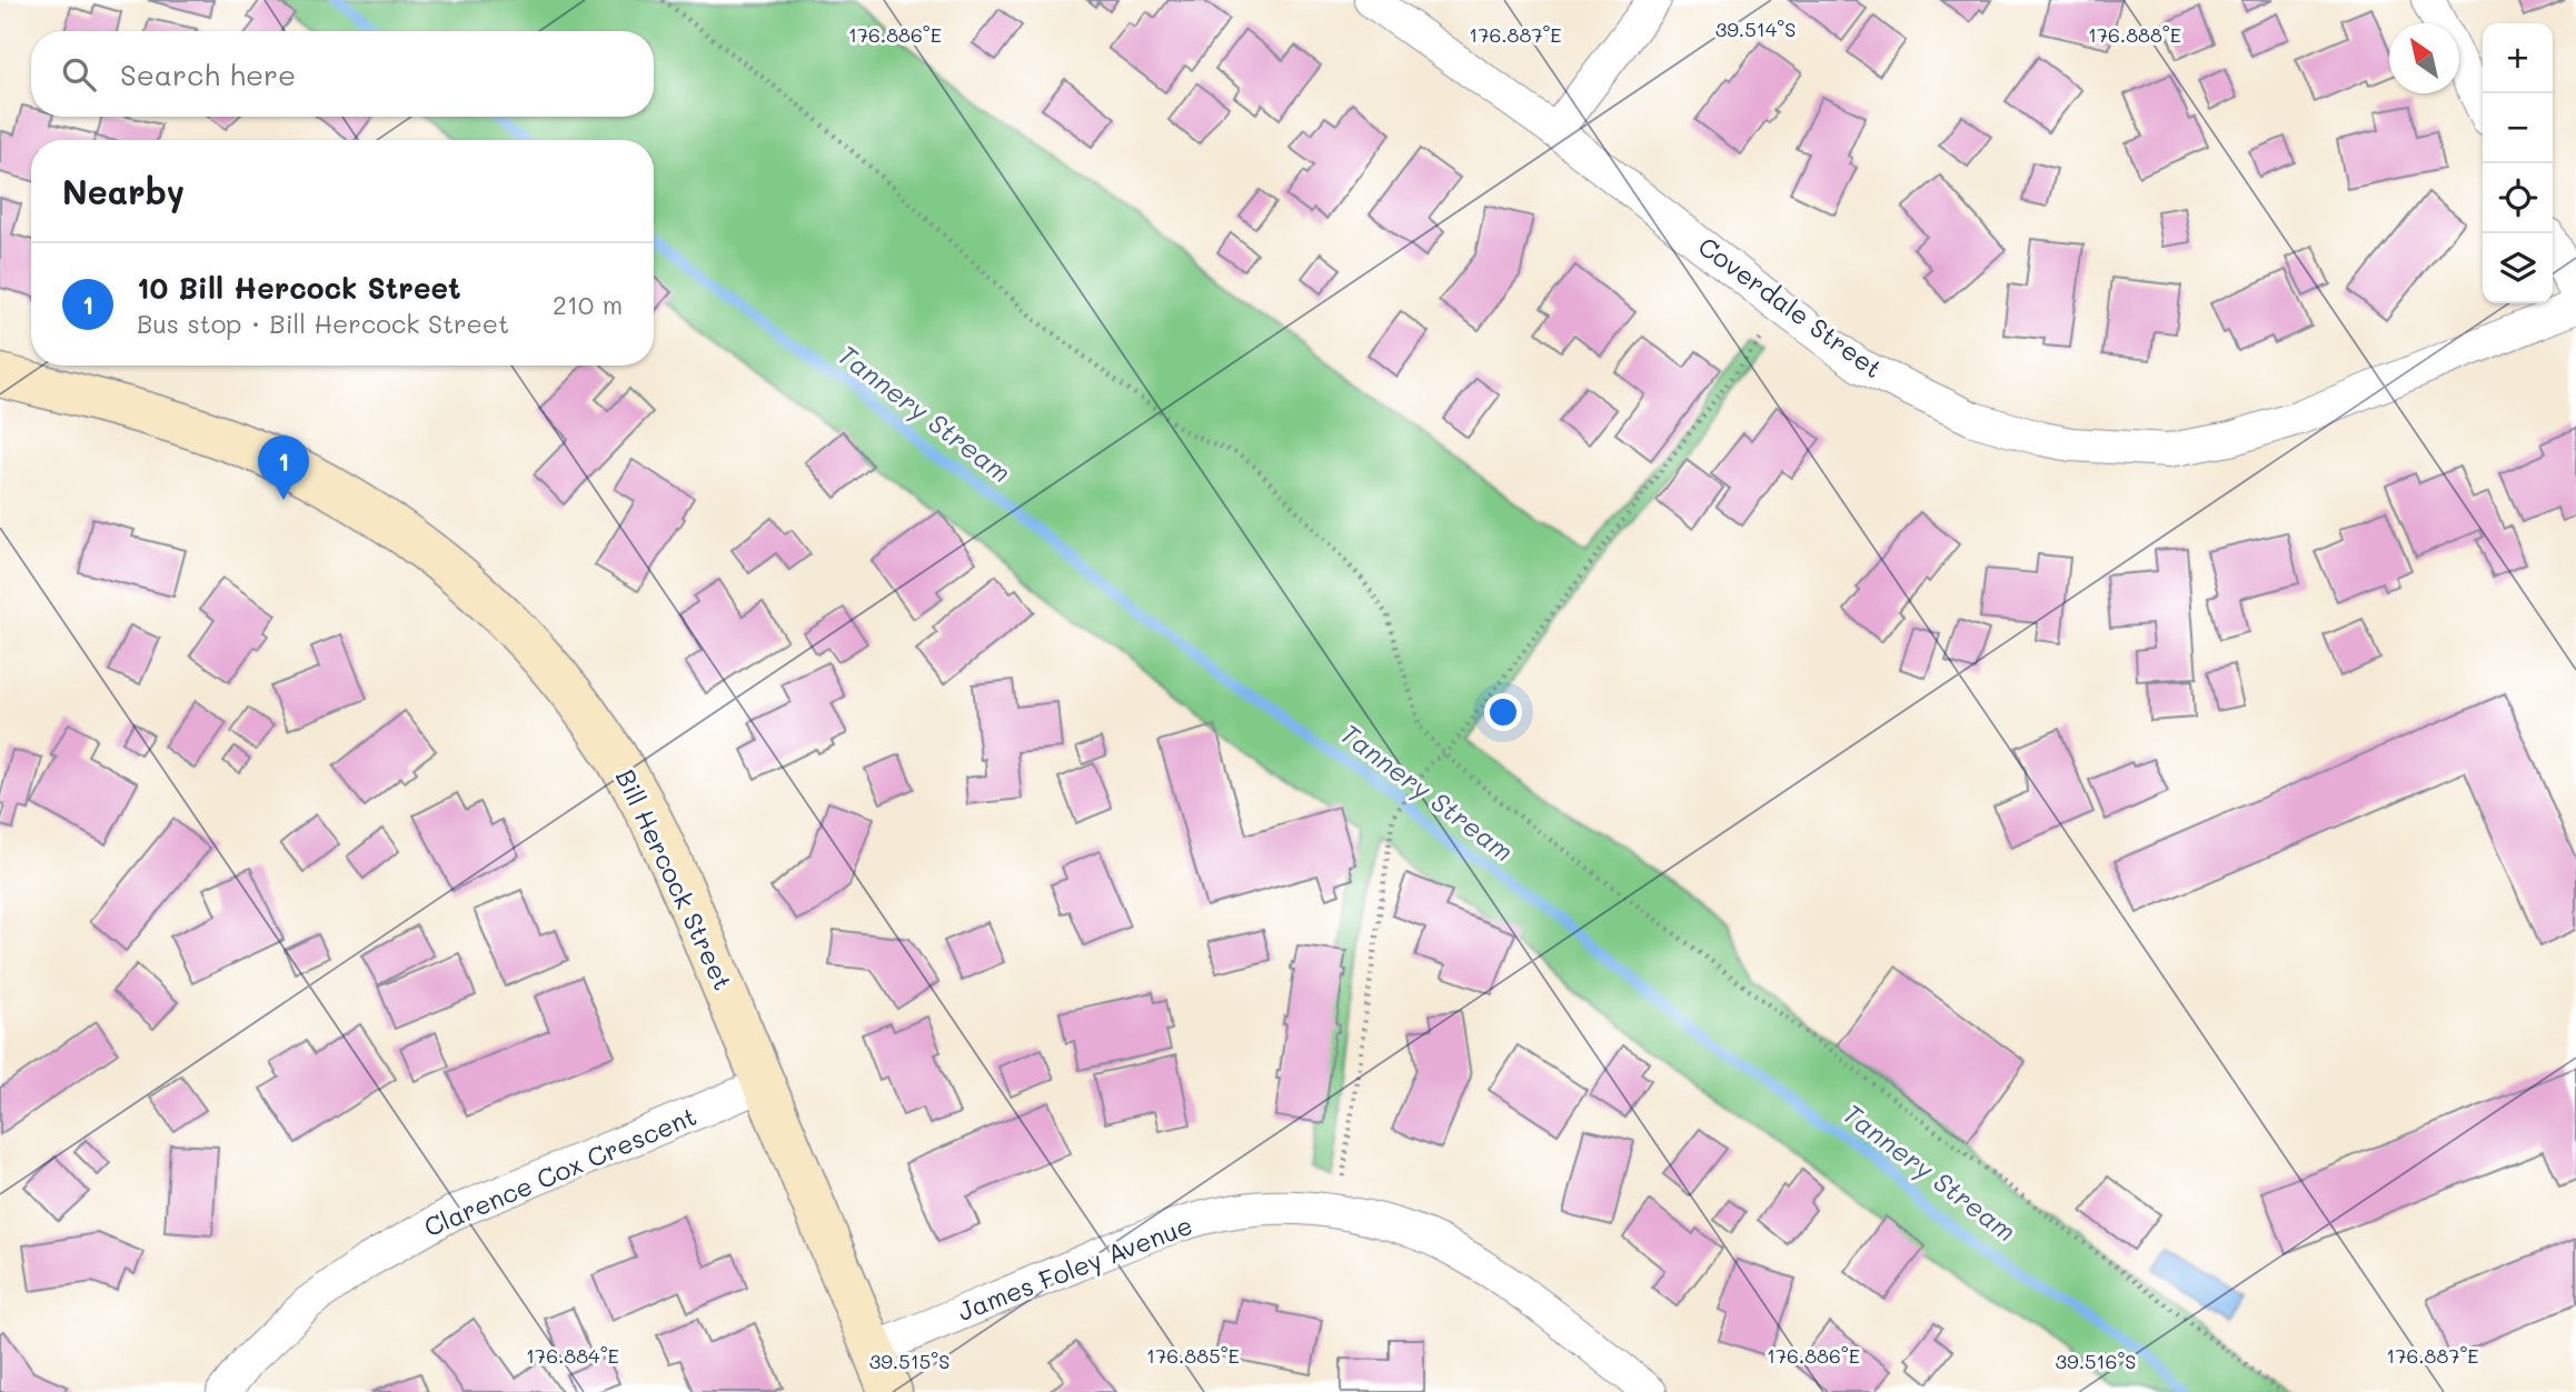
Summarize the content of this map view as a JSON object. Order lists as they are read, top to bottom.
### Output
{
  "streets": {
    "street": [
      "Coverdale Street",
      "Bill Hercock Street",
      "Clarence Cox Crescent",
      "James Foley Avenue"
    ]
  },
  "crossings": [
    ["Bill Hercock Street", "Clarence Cox Crescent"],
    ["Bill Hercock Street", "James Foley Avenue"]
  ],
  "water": ["Tannery Stream"],
  "north": "top left",
  "page": {
    "map_buttons": ["+", "−"],
    "search": "Search here",
    "heading": "Nearby",
    "list": [
      {
        "mark": "1",
        "name": "10 Bill Hercock Street",
        "note": "Bus stop · Bill Hercock Street",
        "value": "210 m"
      }
    ],
    "pins": "1"
  },
  "coordinates": [
    "39.514°S",
    "176.886°E",
    "176.887°E",
    "176.888°E",
    "176.884°E",
    "176.885°E",
    "39.515°S",
    "39.516°S"
  ]
}
